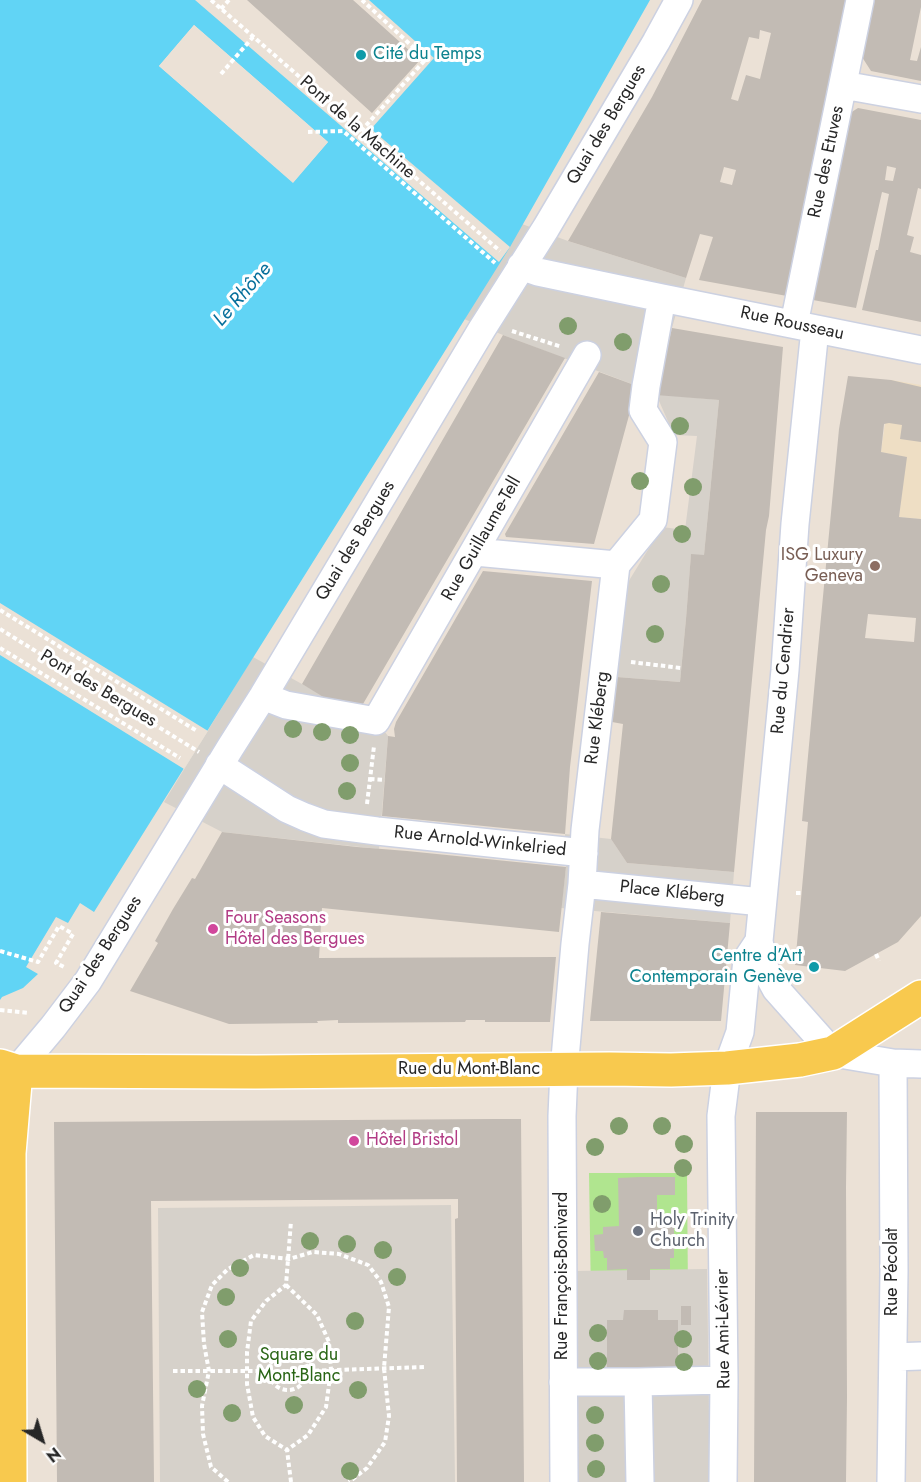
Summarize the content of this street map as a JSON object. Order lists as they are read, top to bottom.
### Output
{
  "streets": {
    "main road": ["Rue du Mont-Blanc"],
    "street": [
      "Quai des Bergues",
      "Rue des Etuves",
      "Rue Rousseau",
      "Rue Guillaume-Tell",
      "Rue du Cendrier",
      "Rue Kléberg",
      "Rue Arnold-Winkelried",
      "Place Kléberg",
      "Rue Pécolat",
      "Rue François-Bonivard",
      "Rue Ami-Lévrier"
    ],
    "path": ["Pont de la Machine", "Pont des Bergues"]
  },
  "crossings": [
    ["Quai des Bergues", "Pont de la Machine"],
    ["Quai des Bergues", "Rue Rousseau"],
    ["Quai des Bergues", "Rue Arnold-Winkelried"],
    ["Quai des Bergues", "Rue du Mont-Blanc"],
    ["Pont de la Machine", "Rue Rousseau"],
    ["Rue des Etuves", "Rue Rousseau"],
    ["Rue des Etuves", "Rue du Cendrier"],
    ["Rue Rousseau", "Rue du Cendrier"],
    ["Rue du Cendrier", "Place Kléberg"],
    ["Rue du Cendrier", "Rue du Mont-Blanc"],
    ["Rue du Cendrier", "Rue Ami-Lévrier"],
    ["Rue Kléberg", "Rue Arnold-Winkelried"],
    ["Rue Kléberg", "Place Kléberg"],
    ["Rue Kléberg", "Rue du Mont-Blanc"],
    ["Rue Kléberg", "Rue François-Bonivard"],
    ["Rue du Mont-Blanc", "Rue Pécolat"],
    ["Rue du Mont-Blanc", "Rue François-Bonivard"],
    ["Rue du Mont-Blanc", "Rue Ami-Lévrier"]
  ],
  "water": ["Le Rhône"],
  "parks": ["Square du Mont-Blanc"],
  "places": [
    "Cité du Temps",
    "ISG Luxury Geneva",
    "Four Seasons Hôtel des Bergues",
    "Centre d’Art Contemporain Genève",
    "Hôtel Bristol",
    "Holy Trinity Church"
  ],
  "north": "bottom right"
}
